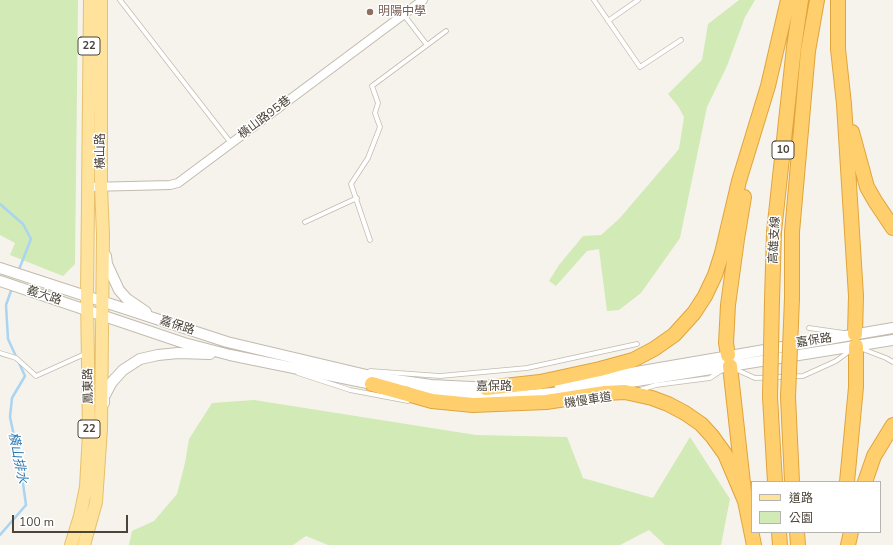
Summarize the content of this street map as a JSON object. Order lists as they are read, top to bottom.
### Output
{
  "streets": {
    "highway": ["10", "高雄支線"],
    "main road": ["22", "橫山路", "鳳東路"],
    "street": ["橫山路95巷", "義大路", "嘉保路"],
    "lane": ["機慢車道"]
  },
  "crossings": [
    ["橫山路95巷", "橫山路"],
    ["橫山路", "義大路"],
    ["橫山路", "嘉保路"],
    ["橫山路", "鳳東路"],
    ["義大路", "嘉保路"],
    ["義大路", "鳳東路"],
    ["嘉保路", "鳳東路"],
    ["嘉保路", "機慢車道"]
  ],
  "water": ["橫山排水"],
  "places": ["明陽中學"],
  "legend": ["道路", "公園"],
  "scale_bar": "100 m"
}
